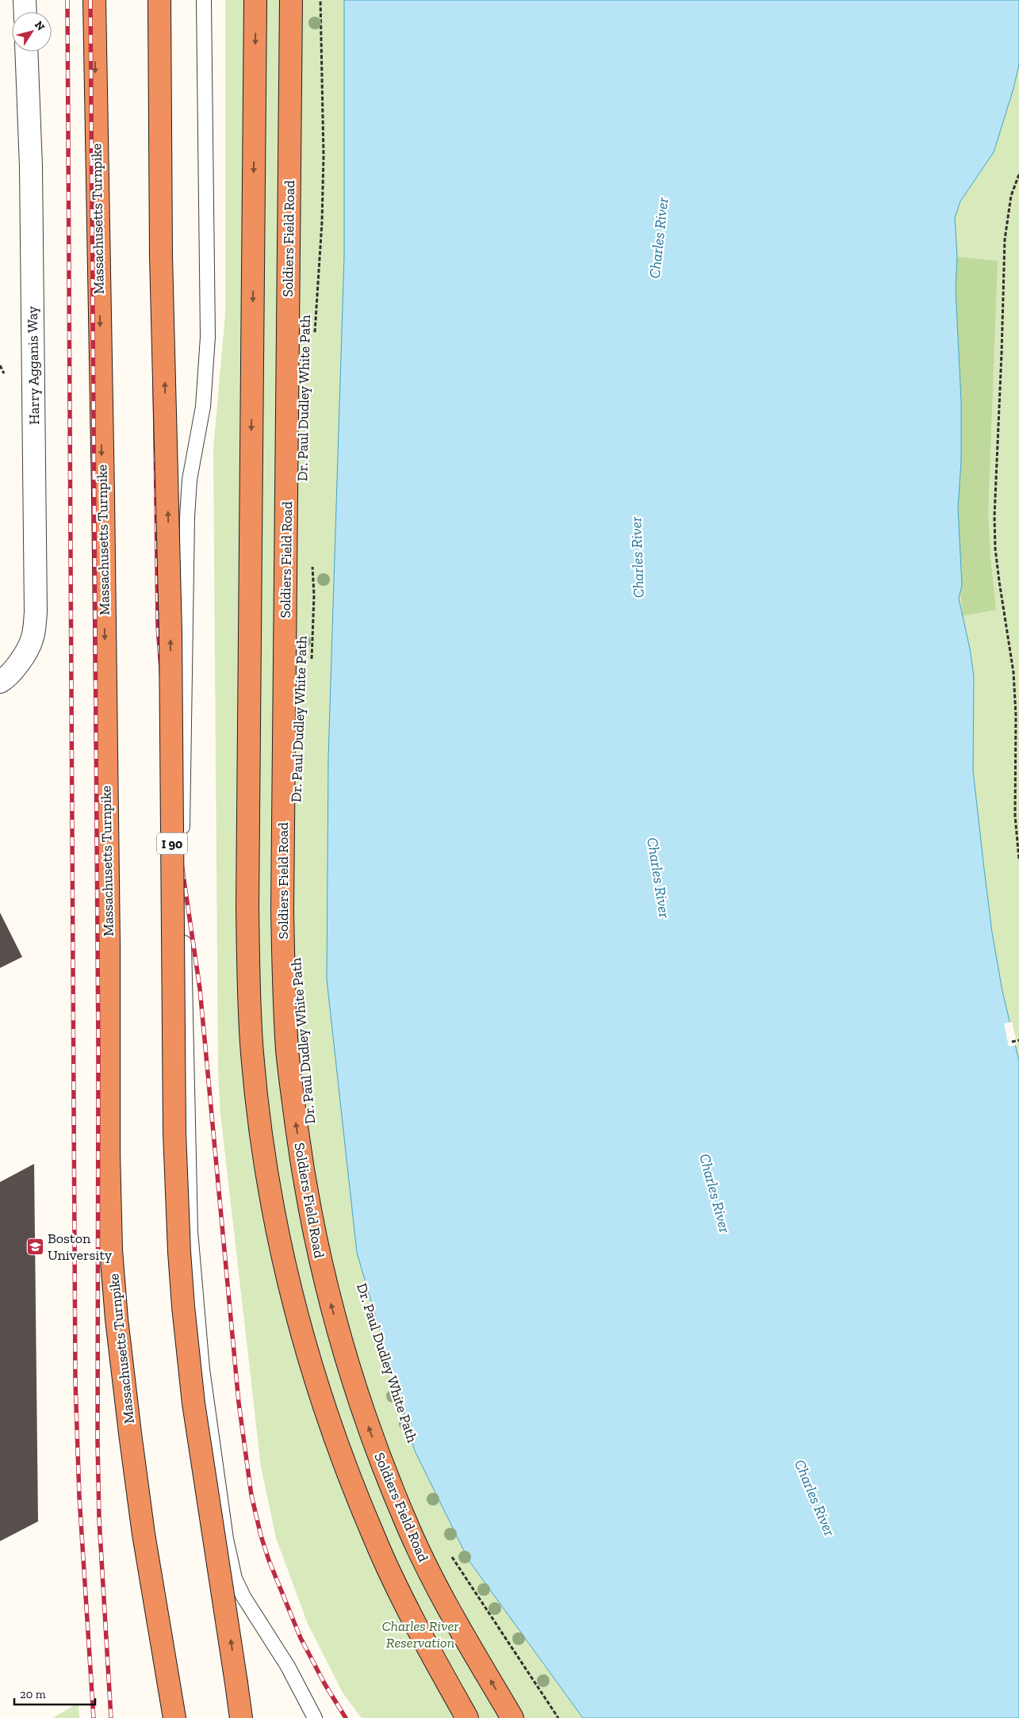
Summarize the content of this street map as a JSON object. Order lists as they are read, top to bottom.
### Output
{
  "streets": {
    "highway": ["Massachusetts Turnpike", "Soldiers Field Road", "I 90"],
    "street": ["Harry Agganis Way"],
    "path": ["Dr. Paul Dudley White Path"]
  },
  "water": ["Charles River"],
  "parks": ["Charles River Reservation"],
  "places": {
    "school or university": ["Boston University"]
  },
  "scale_bar": "20 m",
  "north": "top right"
}
